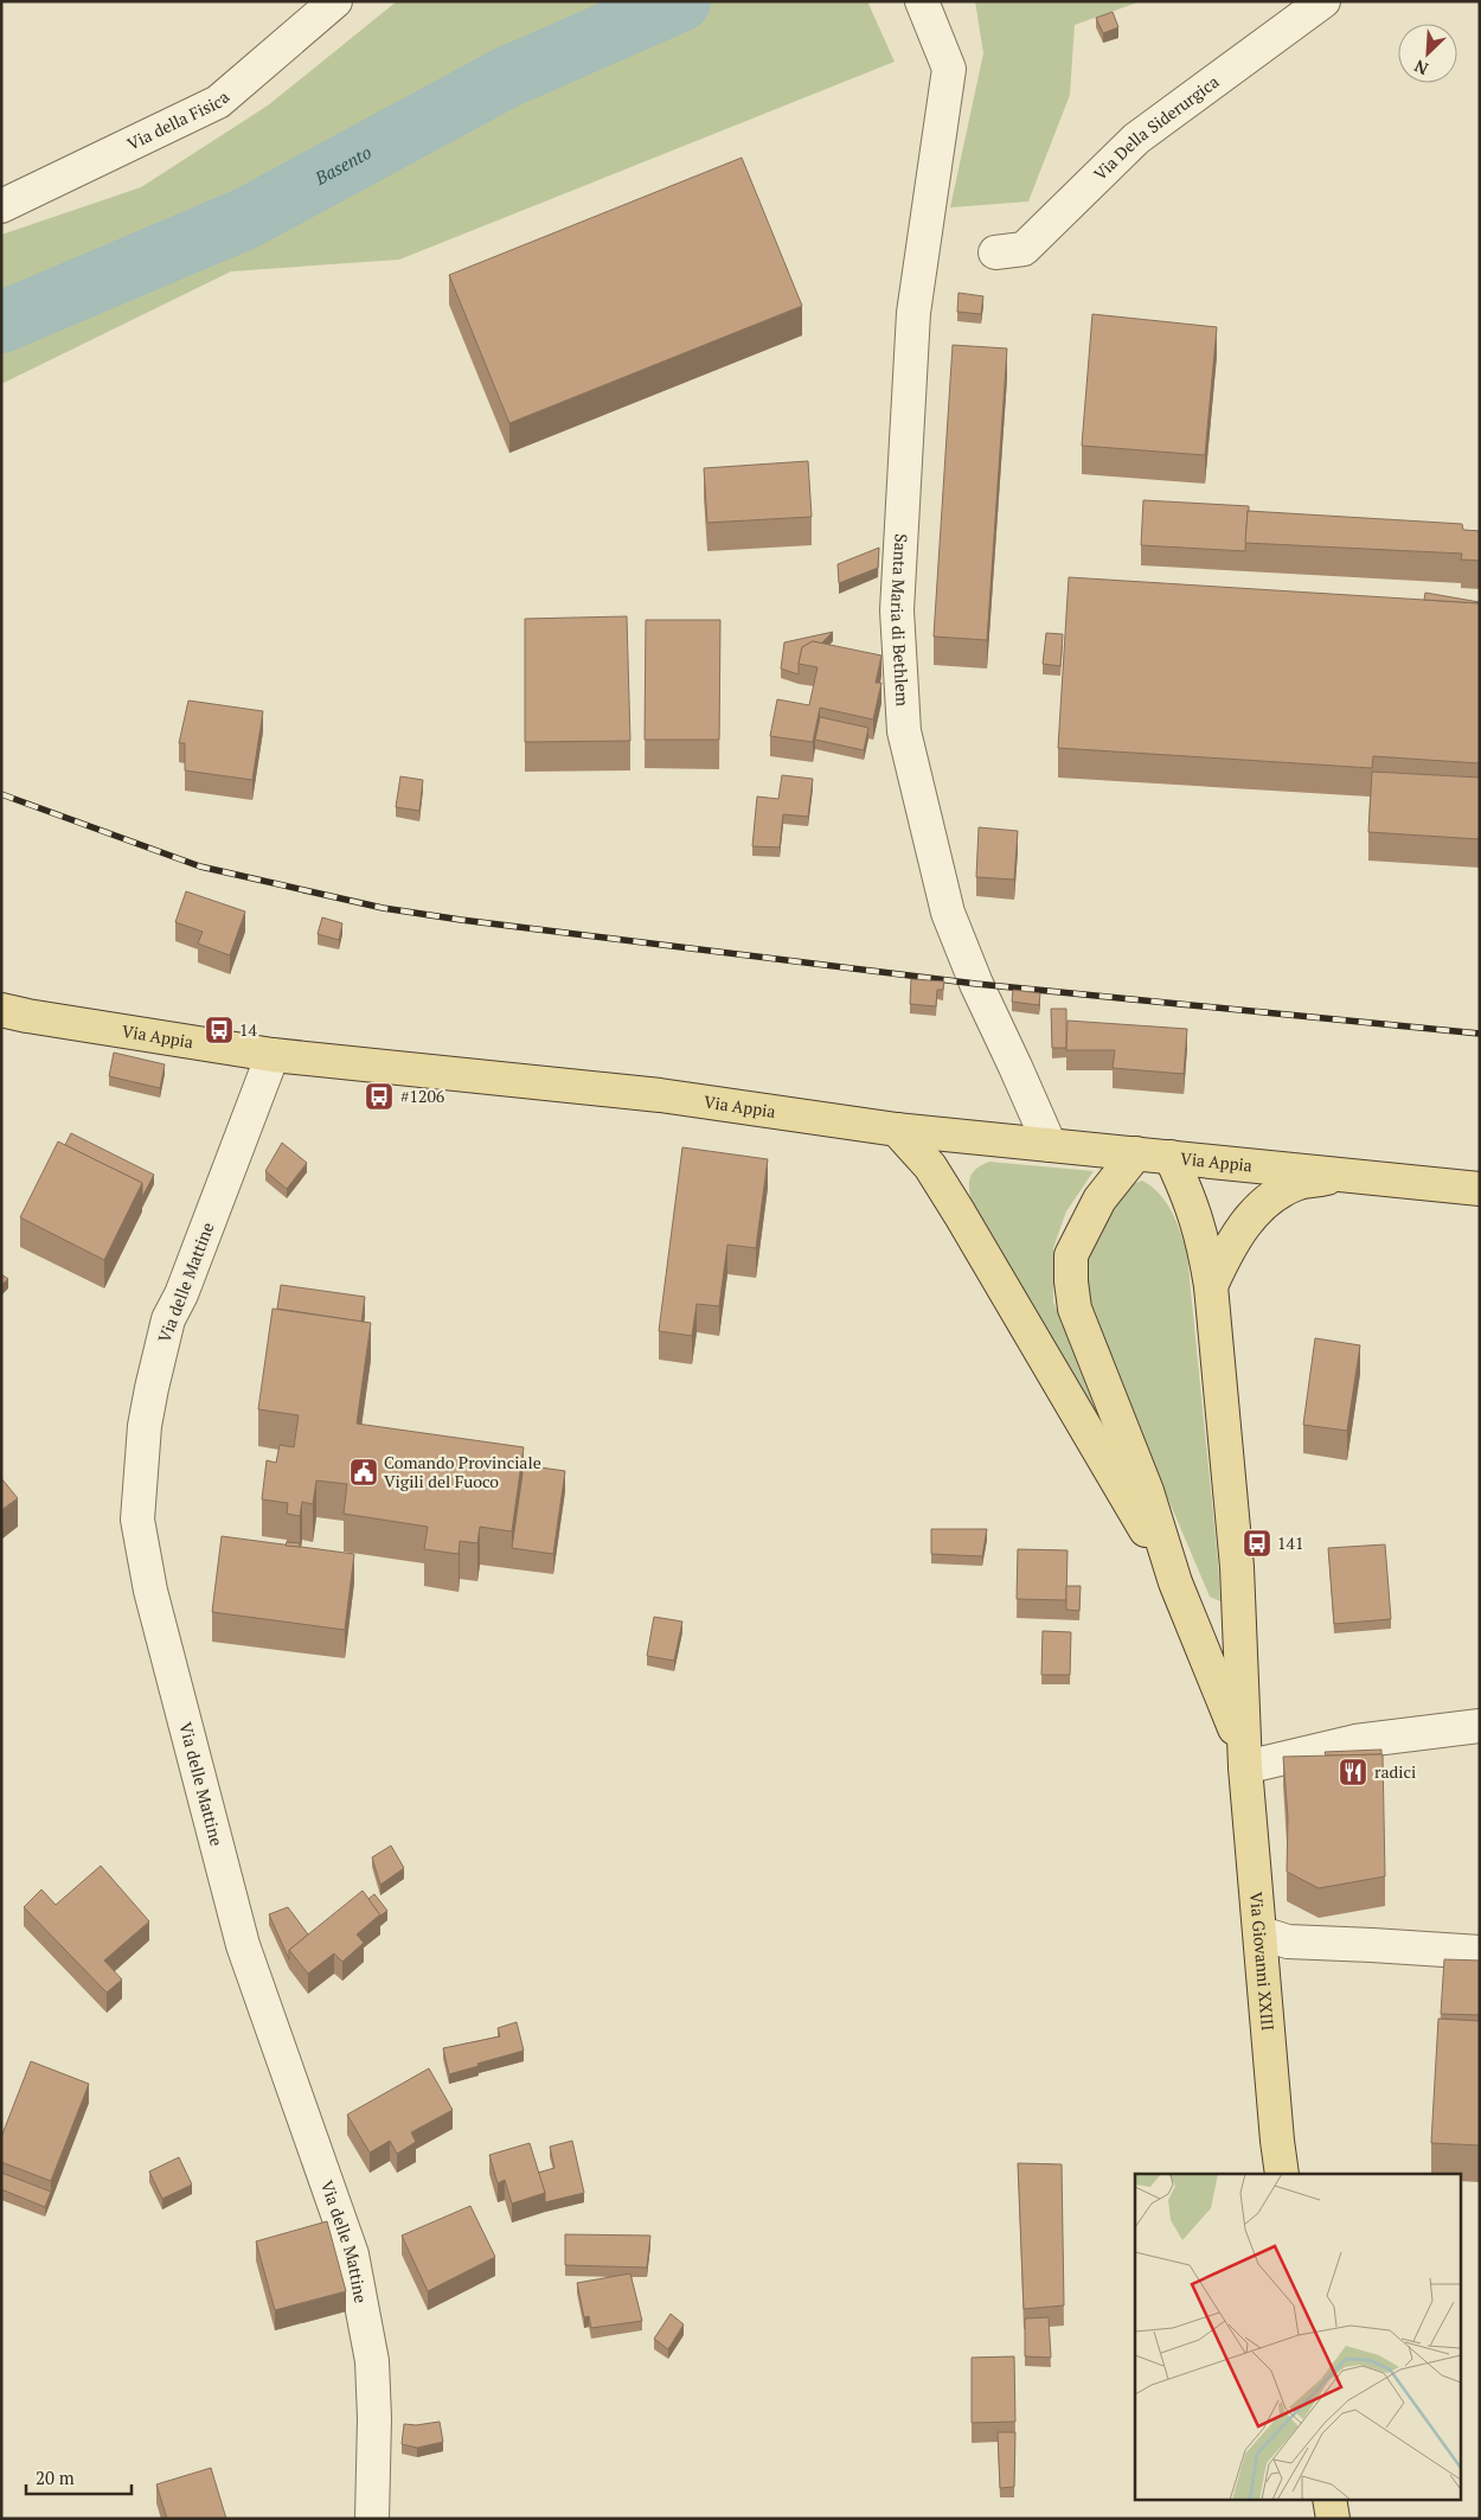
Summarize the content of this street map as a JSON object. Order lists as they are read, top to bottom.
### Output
{
  "streets": {
    "main road": ["Via Appia", "Via Giovanni XXIII"],
    "street": [
      "Via della Fisica",
      "Via Della Siderurgica",
      "Santa Maria di Bethlem",
      "Via delle Mattine"
    ]
  },
  "crossings": [
    ["Santa Maria di Bethlem", "Via Appia"],
    ["Via Appia", "Via delle Mattine"]
  ],
  "water": ["Basento"],
  "places": {
    "bus stop": ["14", "#1206", "141"],
    "public building": ["Comando Provinciale Vigili del Fuoco"],
    "restaurant": ["radici"]
  },
  "scale_bar": "20 m",
  "north": "bottom left"
}
